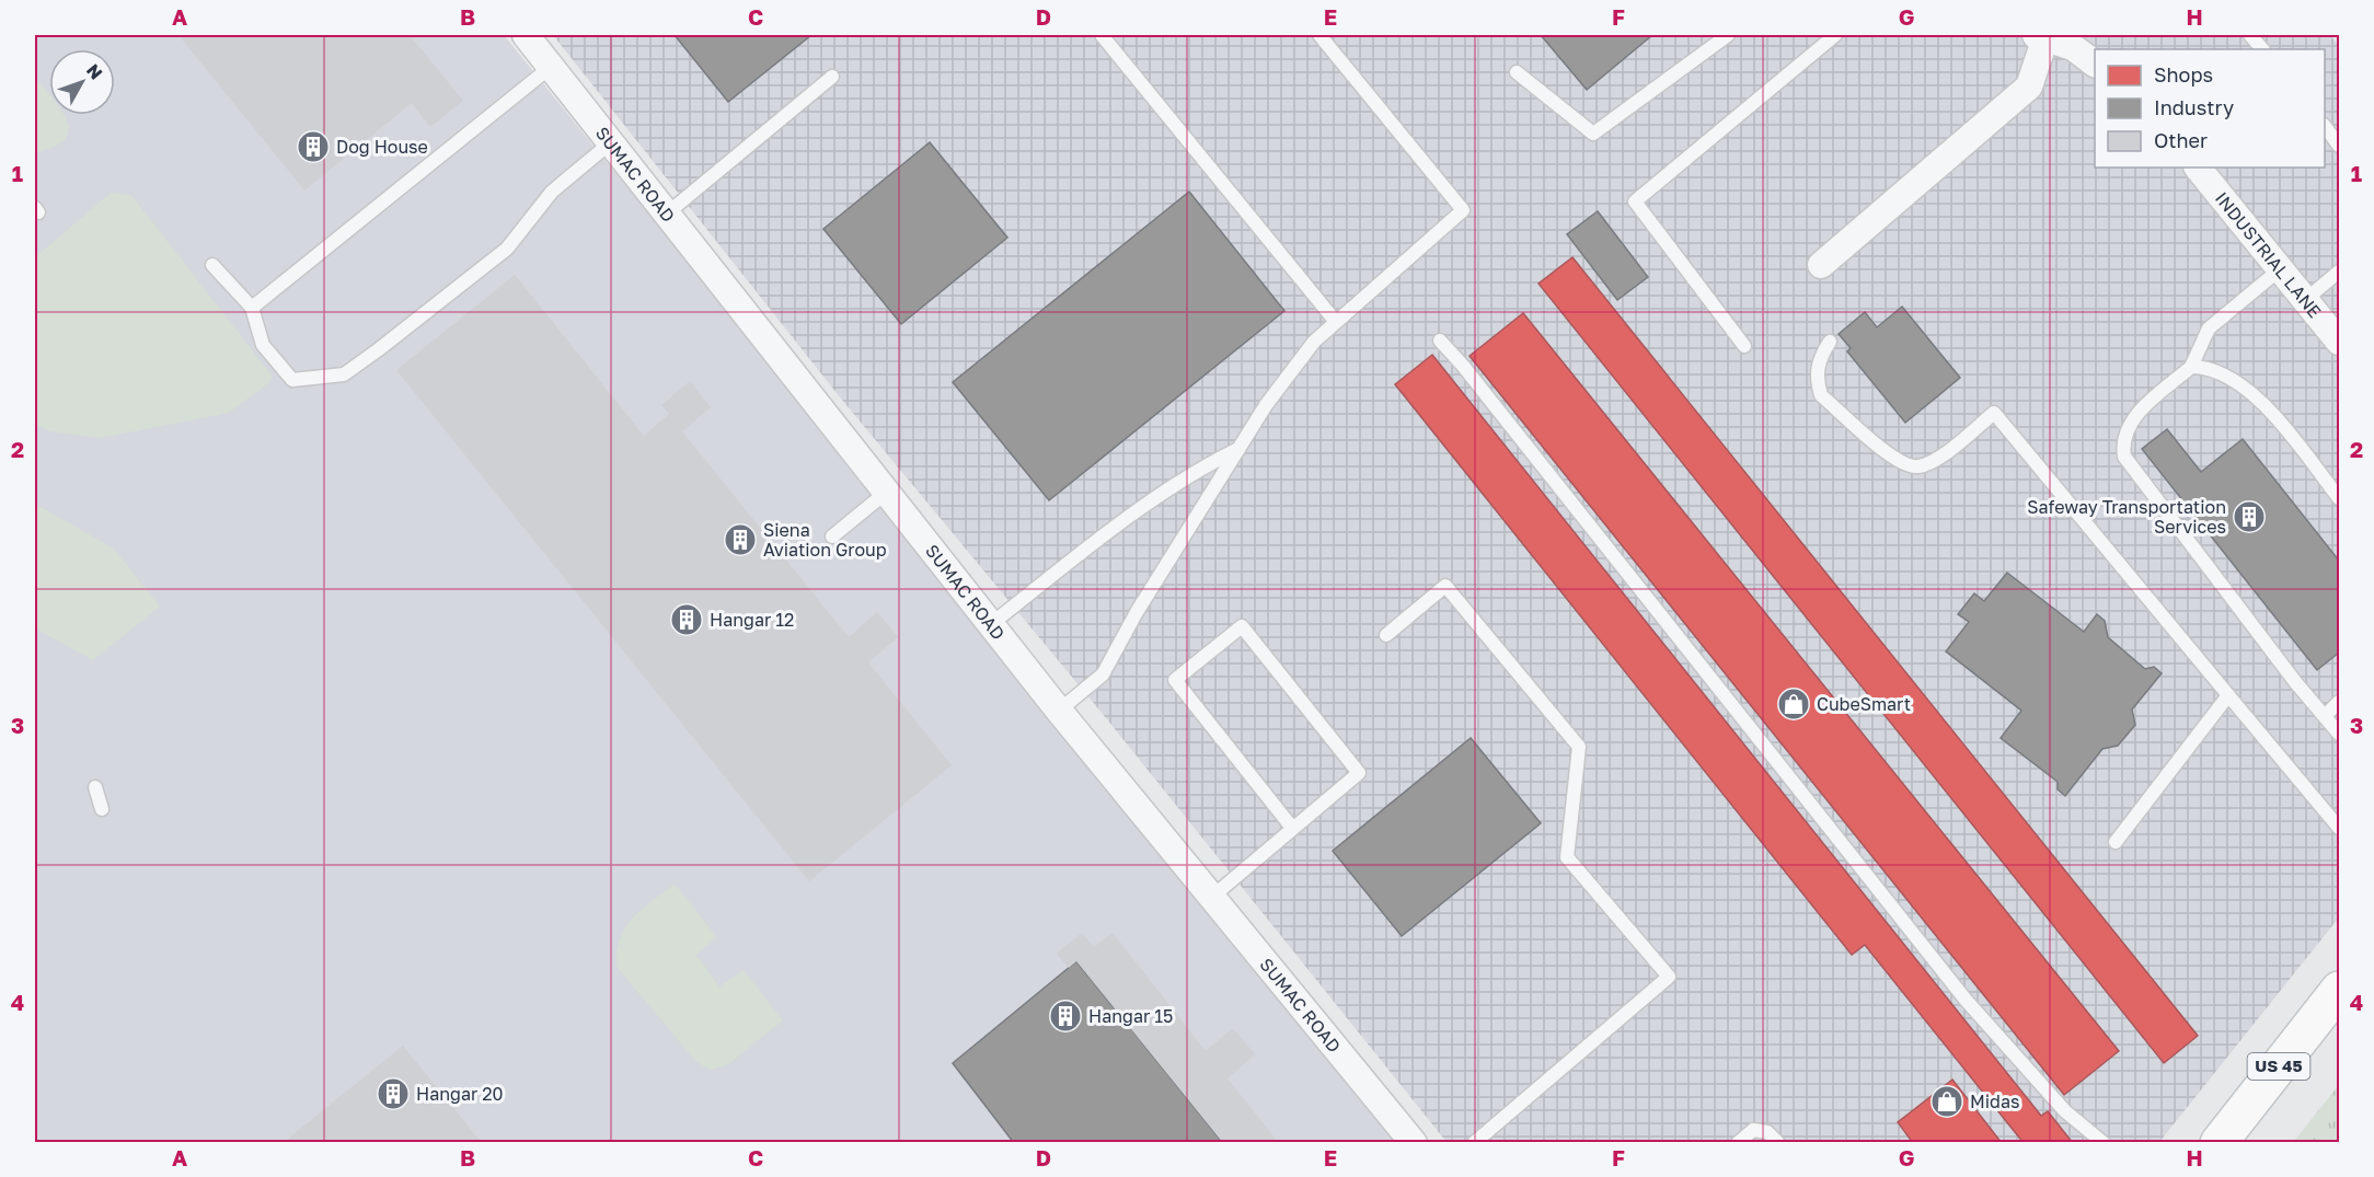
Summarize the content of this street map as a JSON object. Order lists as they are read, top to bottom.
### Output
{
  "streets": {
    "main road": ["US 45"],
    "street": ["SUMAC ROAD", "INDUSTRIAL LANE"]
  },
  "places": {
    "building": [
      "Dog House",
      "Safeway Transportation Services",
      "Siena Aviation Group",
      "Hangar 12",
      "Hangar 15",
      "Hangar 20"
    ],
    "shop": ["CubeSmart", "Midas"]
  },
  "legend": ["Shops", "Industry", "Other"],
  "north": "top right",
  "grid": {
    "columns": [
      "A",
      "B",
      "C",
      "D",
      "E",
      "F",
      "G",
      "H"
    ],
    "rows": [
      "1",
      "2",
      "3",
      "4"
    ]
  }
}
